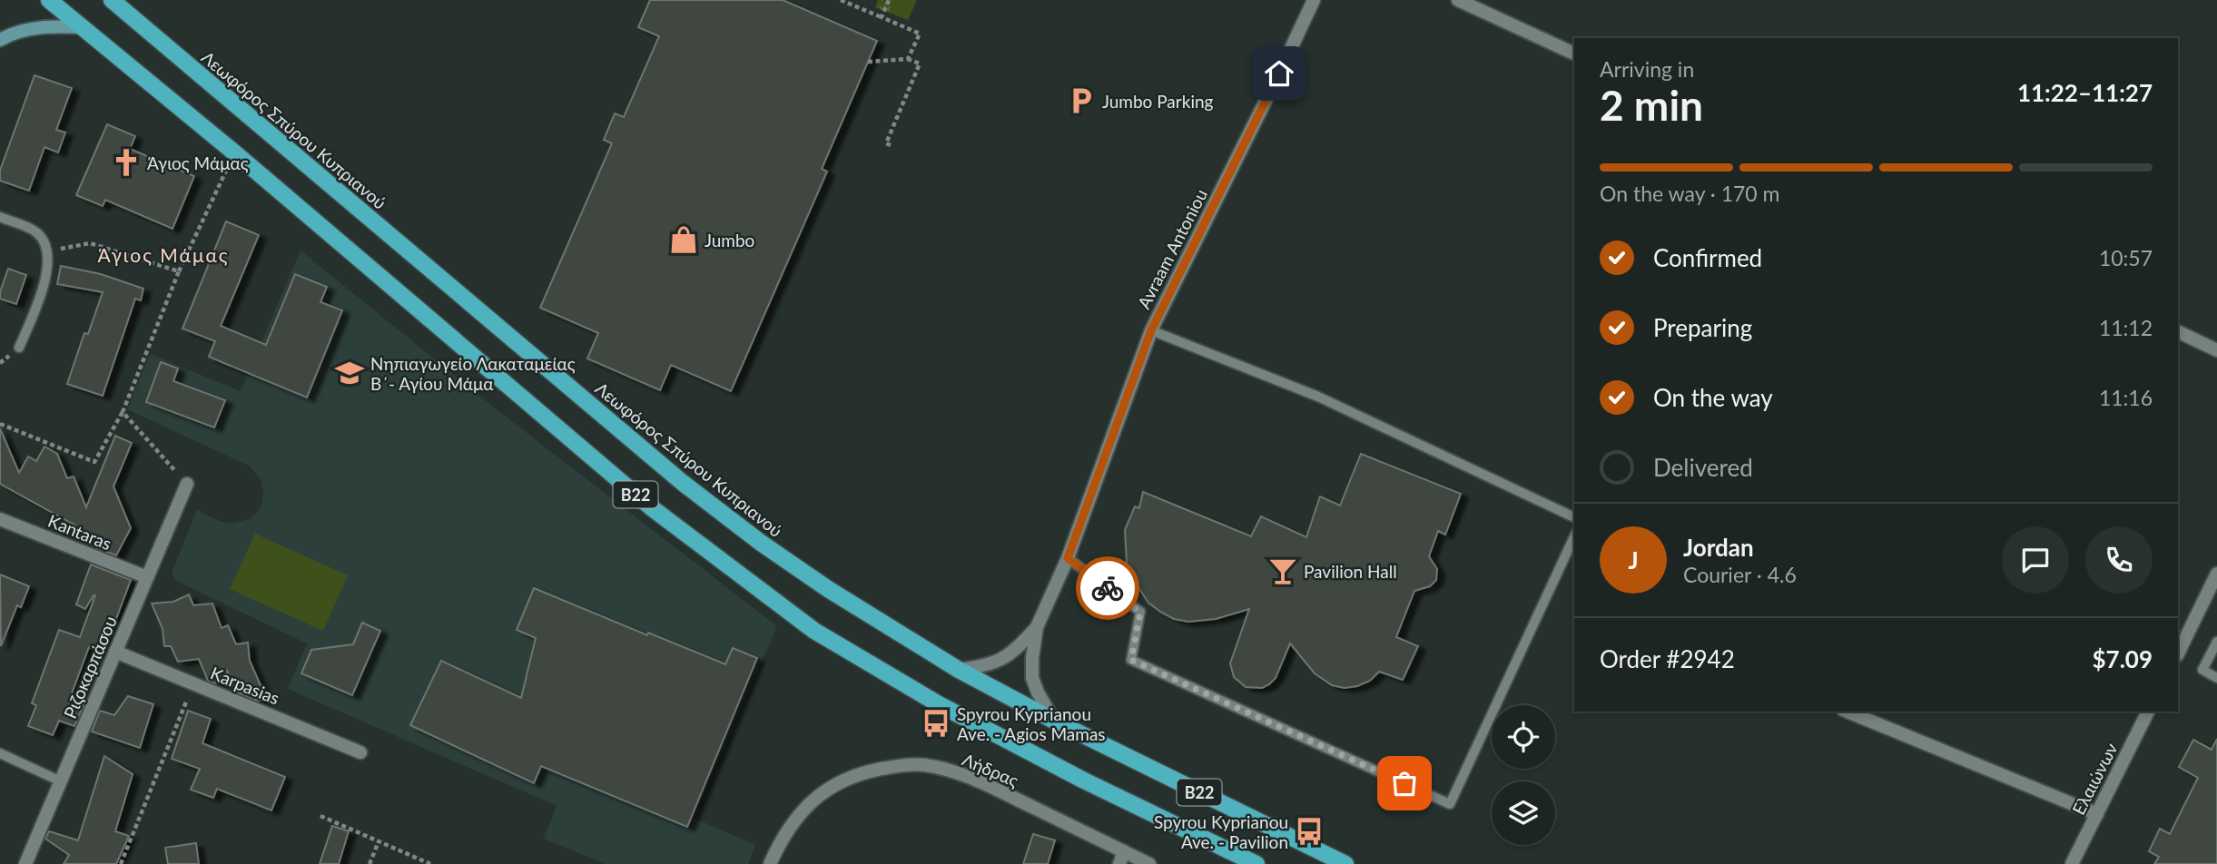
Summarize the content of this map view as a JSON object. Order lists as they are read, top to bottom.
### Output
{
  "streets": {
    "main road": ["Λεωφόρος Σπύρου Κυπριανού", "B22"],
    "street": [
      "Avraam Antoniou",
      "Kantaras",
      "Ριζοκαρπάσου",
      "Karpasias",
      "Λήδρας",
      "Ελαιώνων"
    ]
  },
  "crossings": [
    ["Kantaras", "Ριζοκαρπάσου"],
    ["Ριζοκαρπάσου", "Karpasias"]
  ],
  "districts": ["Άγιος Μάμας"],
  "places": {
    "parking": ["Jumbo Parking"],
    "church": ["Άγιος Μάμας"],
    "shop": ["Jumbo"],
    "school or university": ["Νηπιαγωγείο Λακαταμείας Β΄- Αγίου Μάμα"],
    "bar": ["Pavilion Hall"],
    "bus stop": ["Spyrou Kyprianou Ave. - Agios Mamas", "Spyrou Kyprianou Ave. - Pavilion"]
  },
  "page": {
    "heading": ["2 min", "Arriving in", "11:22–11:27"],
    "panel": [
      "Jordan",
      "Courier · 4.6",
      "Order #2942",
      "$7.09"
    ],
    "bar": "On the way · 170 m",
    "list": [
      ["Confirmed", "10:57"],
      ["Preparing", "11:12"],
      ["On the way", "11:16"],
      "Delivered"
    ],
    "round": "J"
  }
}
